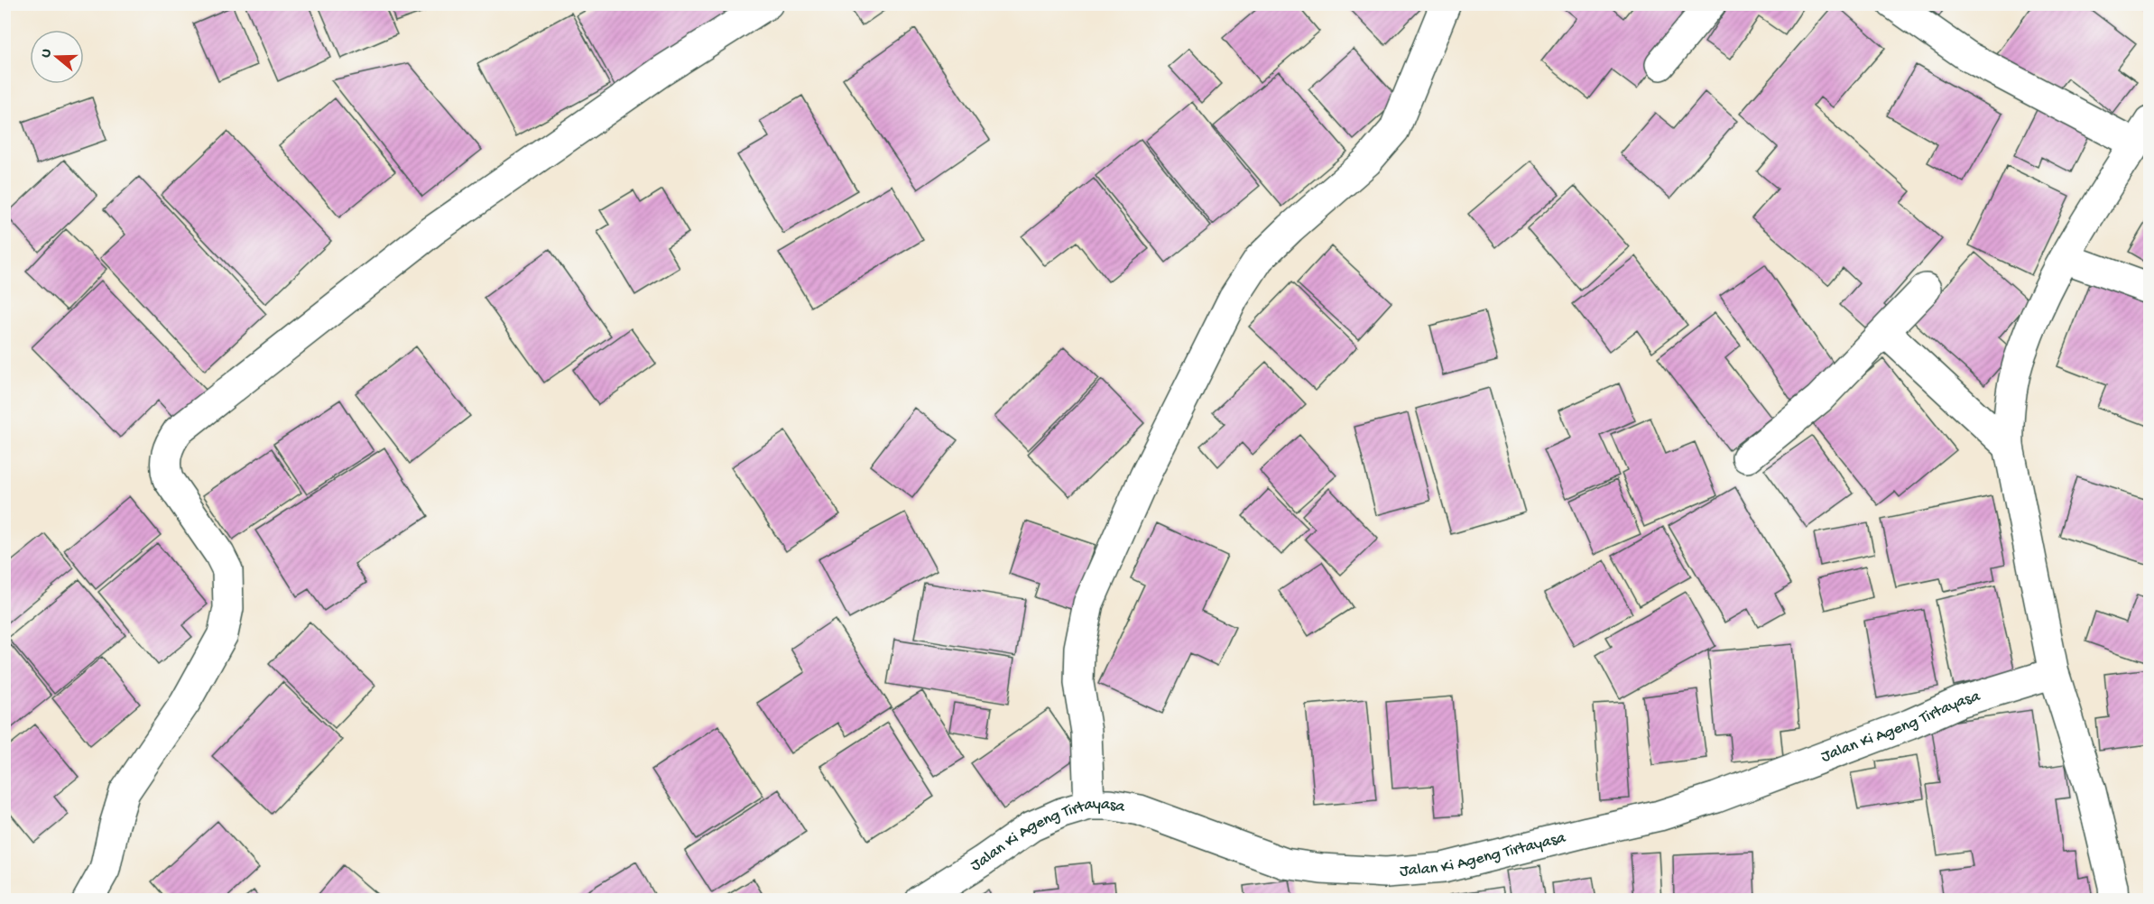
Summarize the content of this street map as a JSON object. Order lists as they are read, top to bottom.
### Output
{
  "streets": {
    "street": ["Jalan Ki Ageng Tirtayasa"]
  },
  "north": "left"
}
